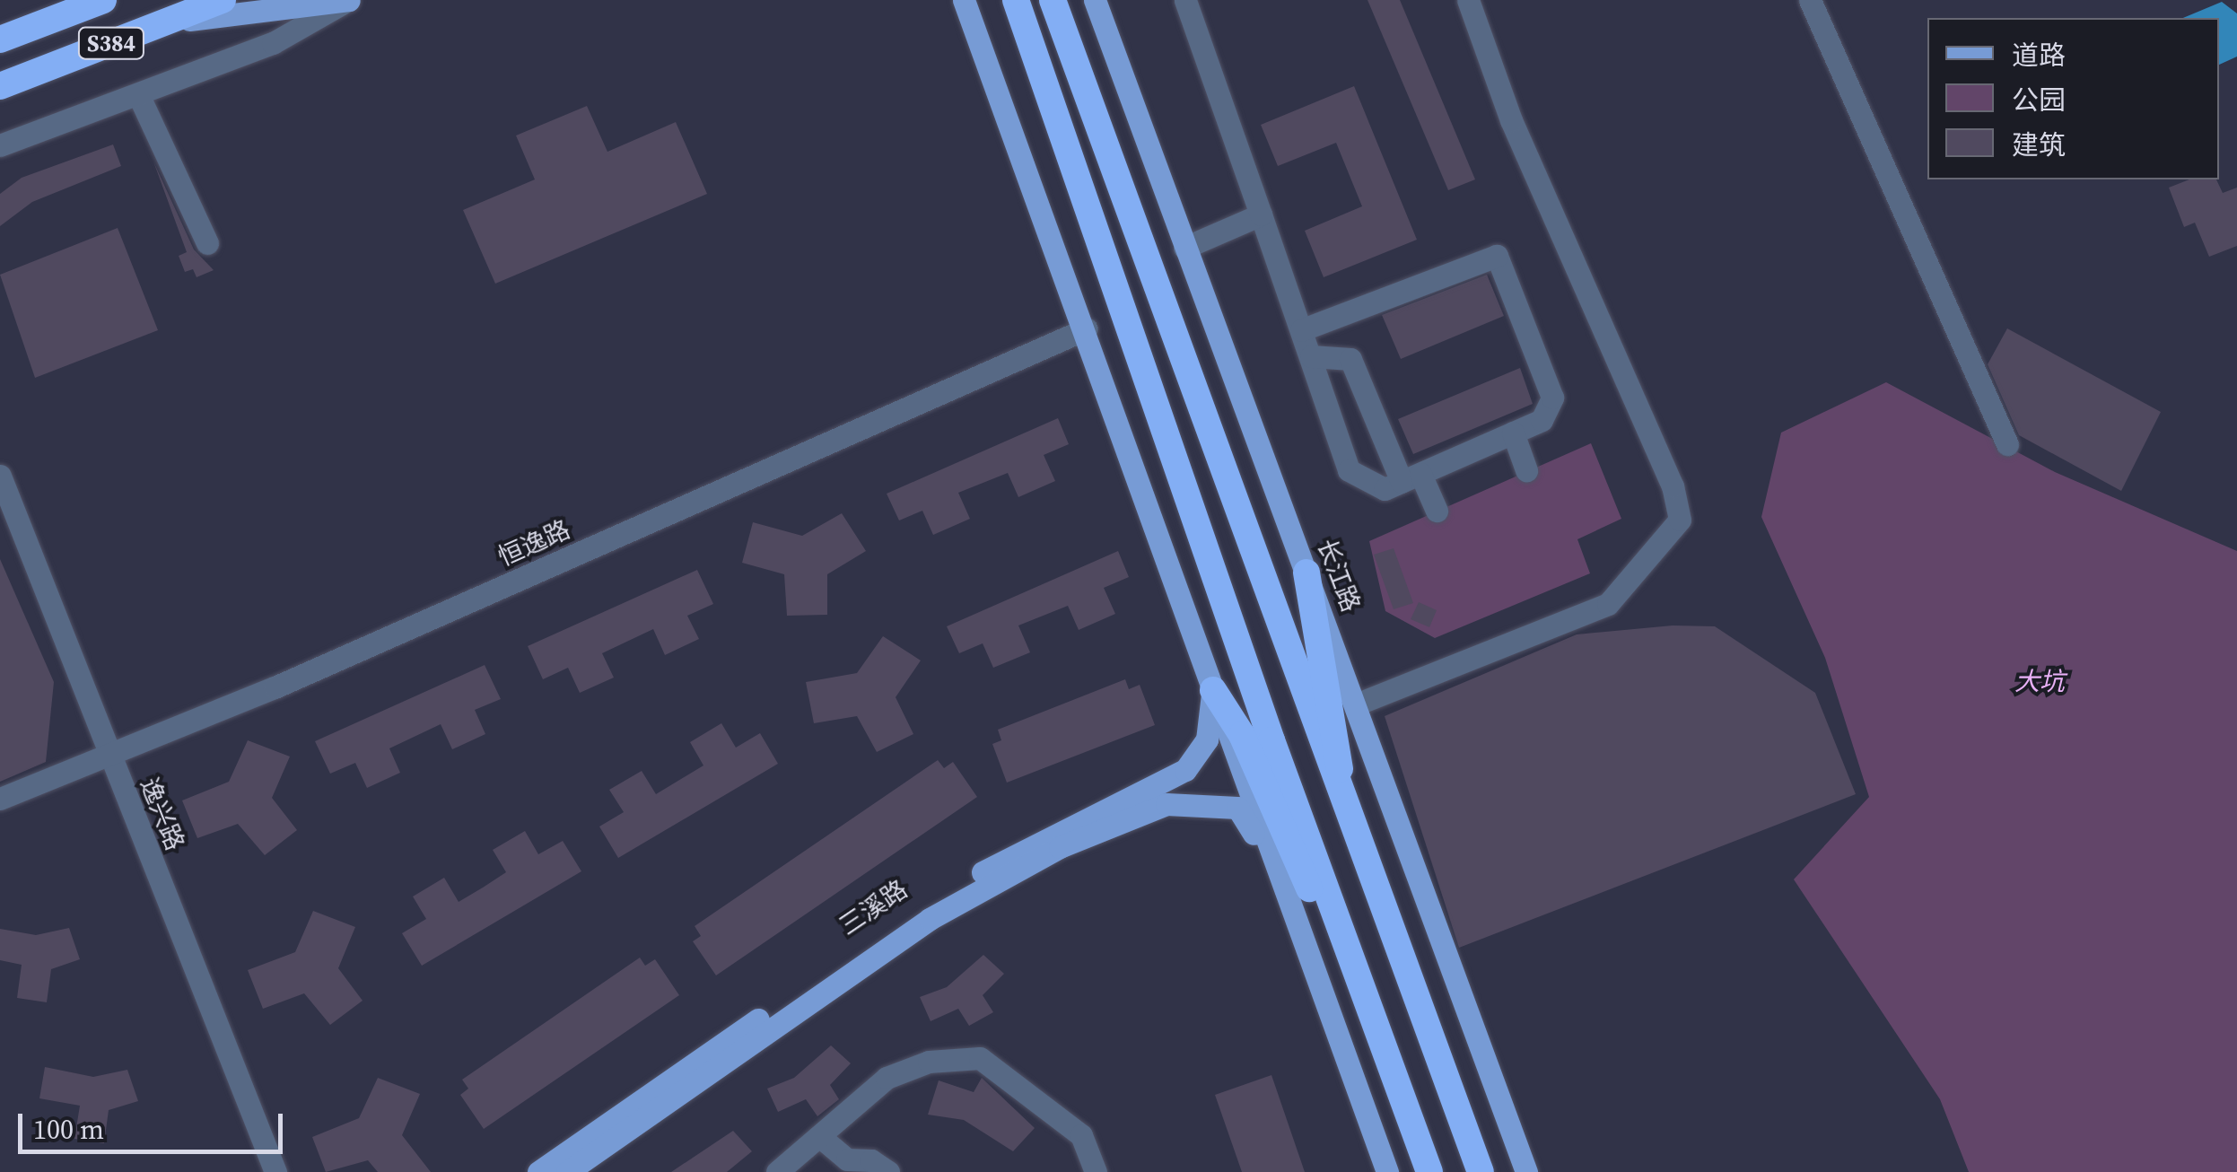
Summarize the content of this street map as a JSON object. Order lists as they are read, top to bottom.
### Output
{
  "streets": {
    "highway": ["S384"],
    "main road": ["长江路", "三溪路"],
    "street": ["恒逸路", "逸兴路"]
  },
  "crossings": [
    ["恒逸路", "逸兴路"]
  ],
  "parks": ["大坑"],
  "legend": ["道路", "公园", "建筑"],
  "scale_bar": "100 m"
}
